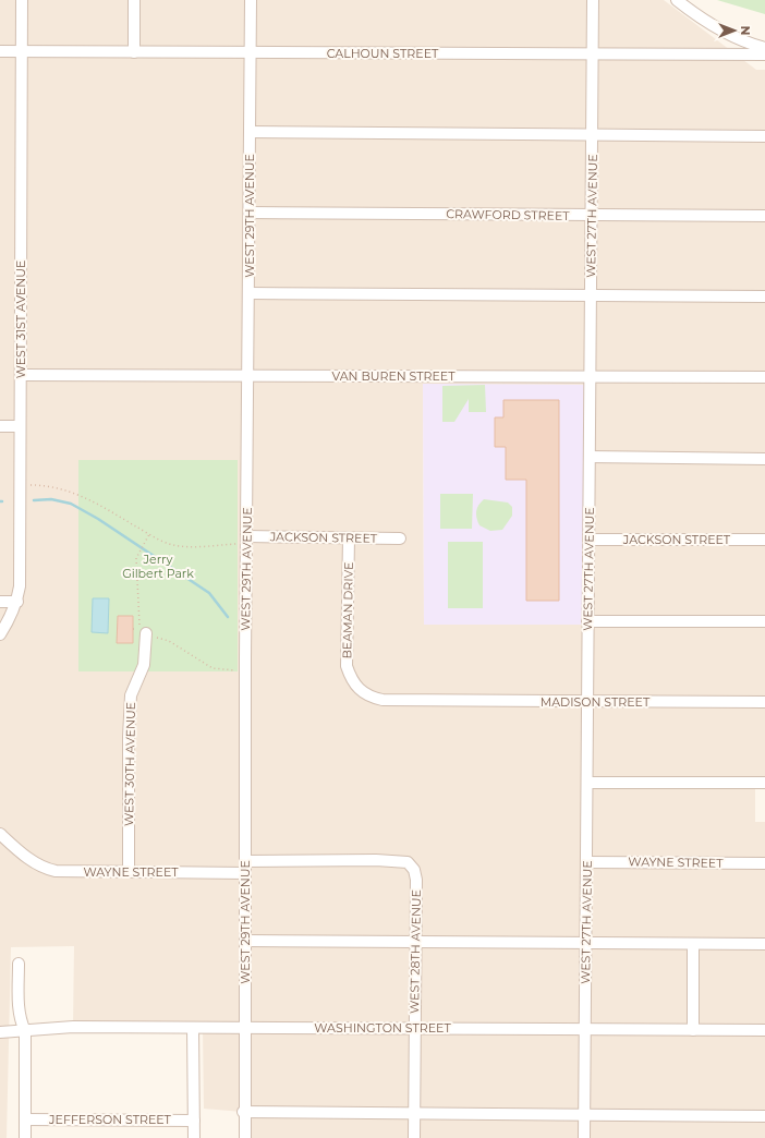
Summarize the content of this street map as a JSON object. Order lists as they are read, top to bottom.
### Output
{
  "streets": {
    "street": [
      "CALHOUN STREET",
      "CRAWFORD STREET",
      "WEST 29TH AVENUE",
      "WEST 27TH AVENUE",
      "WEST 31ST AVENUE",
      "VAN BUREN STREET",
      "JACKSON STREET",
      "BEAMAN DRIVE",
      "MADISON STREET",
      "WEST 30TH AVENUE",
      "WAYNE STREET",
      "WEST 28TH AVENUE",
      "WASHINGTON STREET",
      "JEFFERSON STREET"
    ]
  },
  "crossings": [
    ["CALHOUN STREET", "WEST 29TH AVENUE"],
    ["CALHOUN STREET", "WEST 27TH AVENUE"],
    ["CALHOUN STREET", "WEST 31ST AVENUE"],
    ["CRAWFORD STREET", "WEST 29TH AVENUE"],
    ["CRAWFORD STREET", "WEST 27TH AVENUE"],
    ["WEST 29TH AVENUE", "VAN BUREN STREET"],
    ["WEST 29TH AVENUE", "JACKSON STREET"],
    ["WEST 29TH AVENUE", "WAYNE STREET"],
    ["WEST 29TH AVENUE", "WEST 28TH AVENUE"],
    ["WEST 29TH AVENUE", "WASHINGTON STREET"],
    ["WEST 27TH AVENUE", "VAN BUREN STREET"],
    ["WEST 27TH AVENUE", "JACKSON STREET"],
    ["WEST 27TH AVENUE", "MADISON STREET"],
    ["WEST 27TH AVENUE", "WAYNE STREET"],
    ["WEST 27TH AVENUE", "WASHINGTON STREET"],
    ["WEST 31ST AVENUE", "VAN BUREN STREET"],
    ["JACKSON STREET", "BEAMAN DRIVE"],
    ["BEAMAN DRIVE", "MADISON STREET"],
    ["WEST 30TH AVENUE", "WAYNE STREET"],
    ["WEST 28TH AVENUE", "WASHINGTON STREET"]
  ],
  "parks": ["Jerry Gilbert Park"],
  "north": "right"
}
